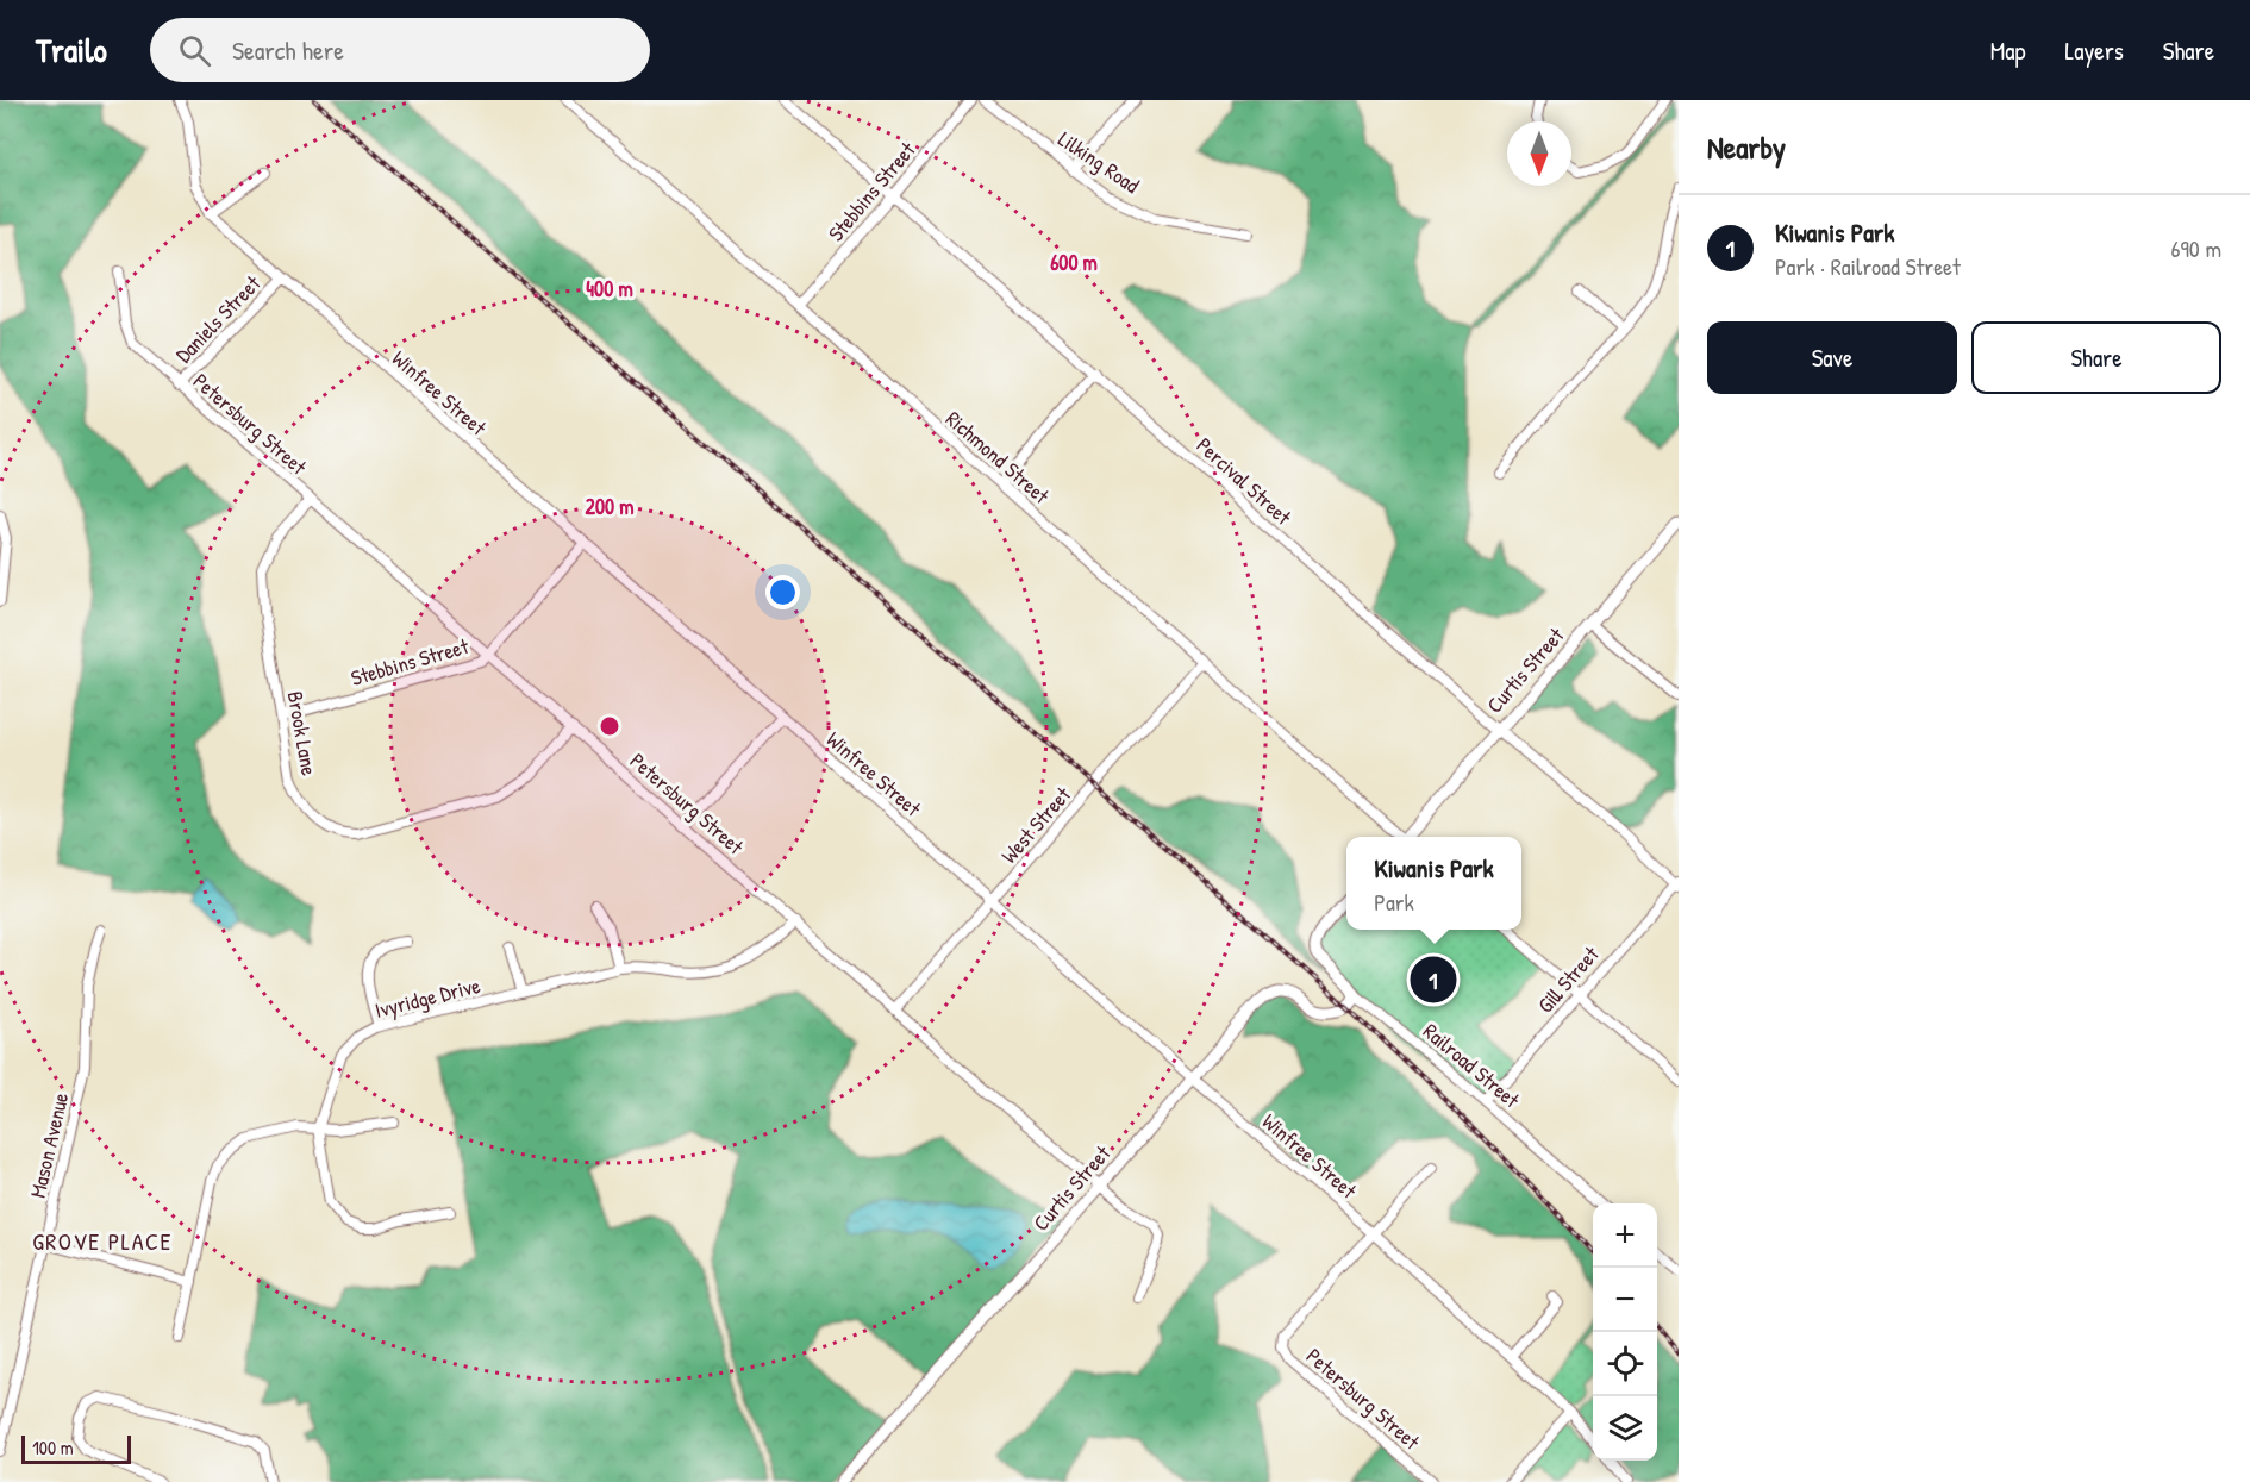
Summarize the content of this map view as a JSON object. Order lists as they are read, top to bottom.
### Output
{
  "streets": {
    "street": [
      "Lilking Road",
      "Stebbins Street",
      "Daniels Street",
      "Winfree Street",
      "Petersburg Street",
      "Richmond Street",
      "Percival Street",
      "Curtis Street",
      "Brook Lane",
      "West Street",
      "Gill Street",
      "Ivyridge Drive",
      "Railroad Street",
      "Mason Avenue"
    ]
  },
  "crossings": [
    ["Stebbins Street", "Winfree Street"],
    ["Stebbins Street", "Petersburg Street"],
    ["Stebbins Street", "Richmond Street"],
    ["Stebbins Street", "Percival Street"],
    ["Stebbins Street", "Brook Lane"],
    ["Daniels Street", "Winfree Street"],
    ["Daniels Street", "Petersburg Street"],
    ["Winfree Street", "Petersburg Street"],
    ["Winfree Street", "Curtis Street"],
    ["Winfree Street", "West Street"],
    ["Petersburg Street", "Curtis Street"],
    ["Petersburg Street", "Brook Lane"],
    ["Petersburg Street", "West Street"],
    ["Petersburg Street", "Ivyridge Drive"],
    ["Richmond Street", "West Street"],
    ["Percival Street", "Curtis Street"],
    ["Percival Street", "Gill Street"],
    ["Curtis Street", "Railroad Street"],
    ["Gill Street", "Railroad Street"]
  ],
  "districts": ["GROVE PLACE"],
  "scale_bar": "100 m",
  "north": "bottom",
  "page": {
    "header": "Trailo",
    "search": "Search here",
    "nav": ["Map", "Layers", "Share"],
    "heading": "Nearby",
    "list": [
      {
        "mark": "1",
        "name": "Kiwanis Park",
        "note": "Park · Railroad Street",
        "value": "690 m"
      }
    ],
    "buttons": ["Save", "Share"],
    "popup": ["Kiwanis Park", "Park"],
    "pins": "1",
    "map_buttons": ["+", "−"],
    "scale": "100 m"
  },
  "rings": ["600 m", "400 m", "200 m"]
}
